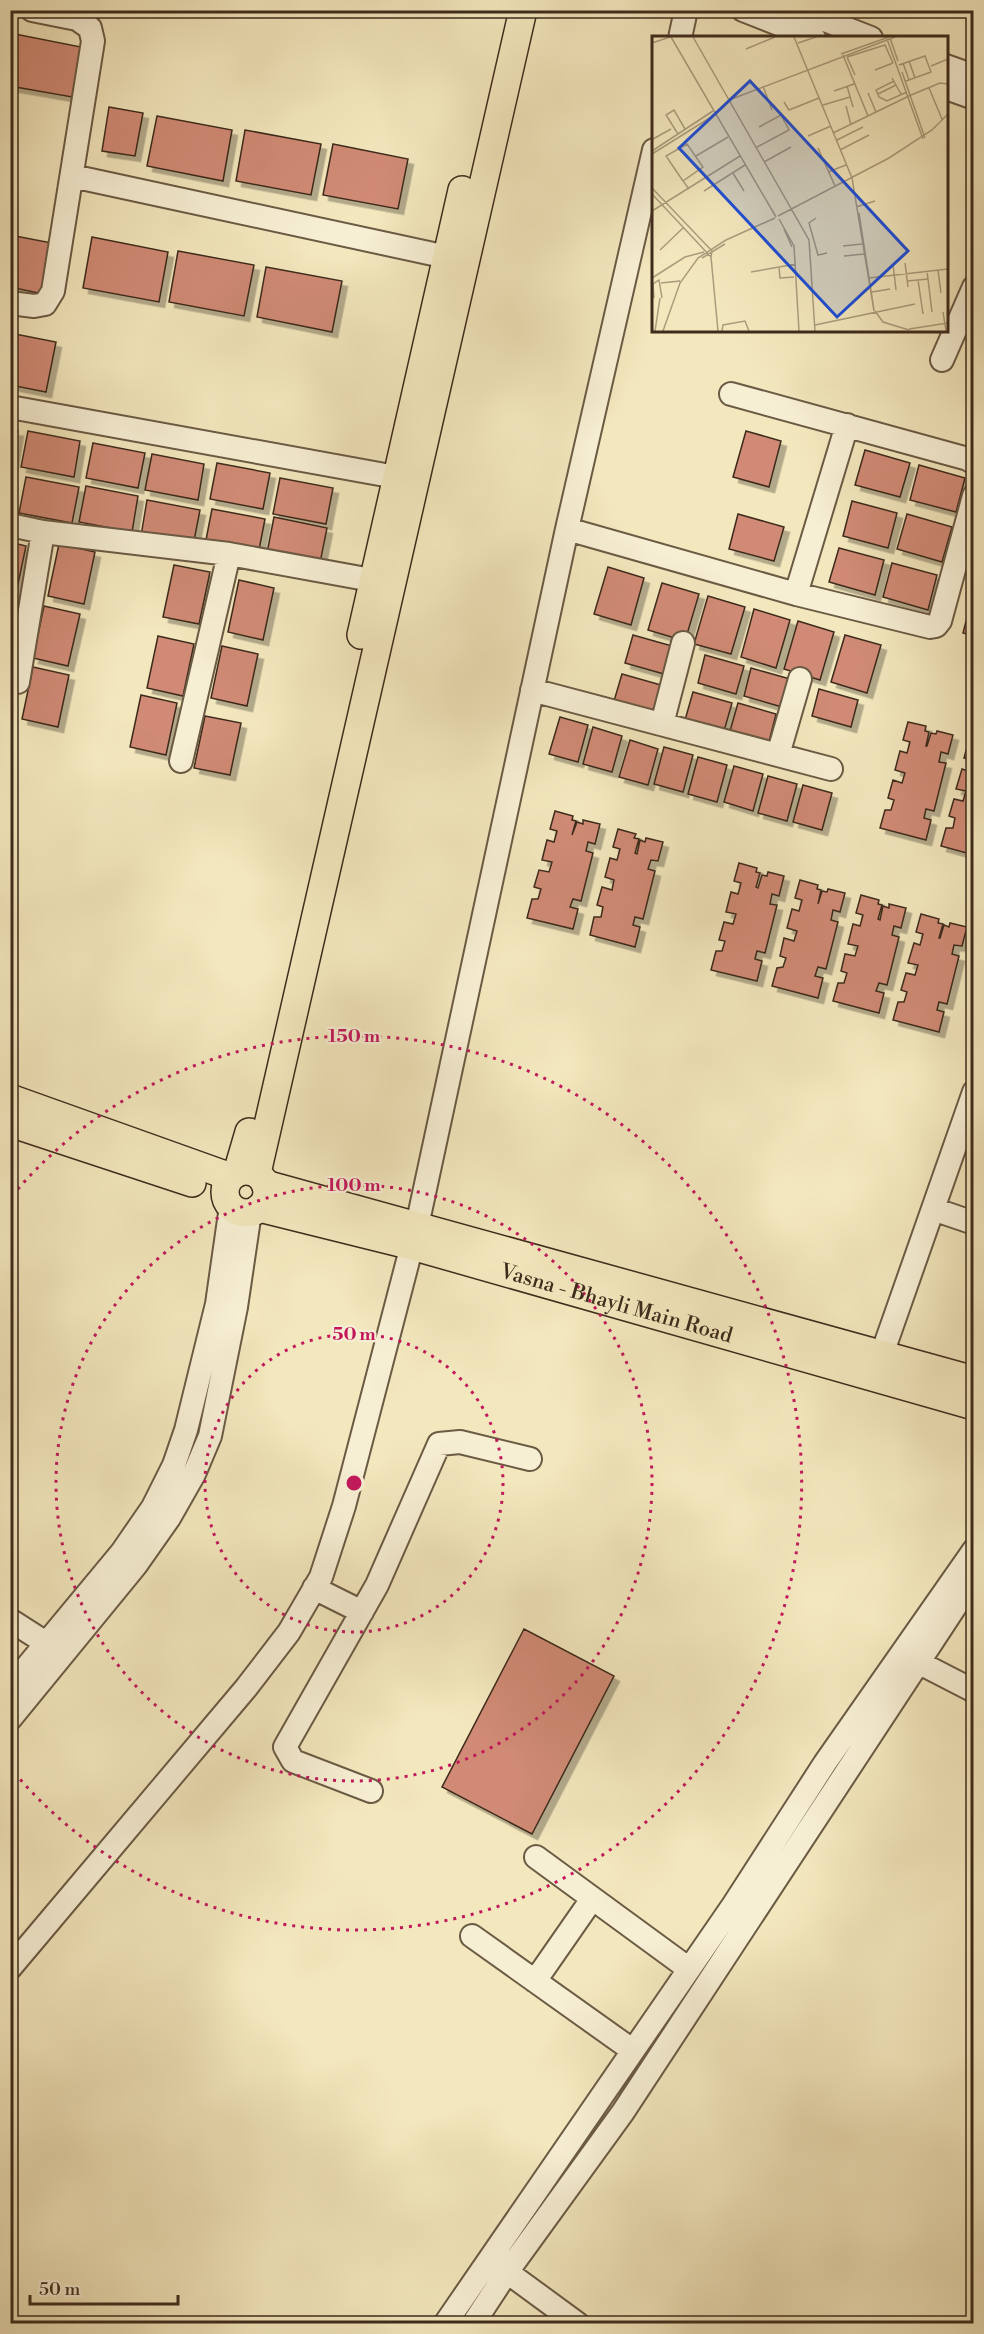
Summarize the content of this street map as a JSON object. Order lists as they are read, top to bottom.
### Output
{
  "streets": {
    "main road": ["Vasna - Bhayli Main Road"]
  },
  "scale_bar": "50 m",
  "rings": ["150 m", "100 m", "50 m"]
}
